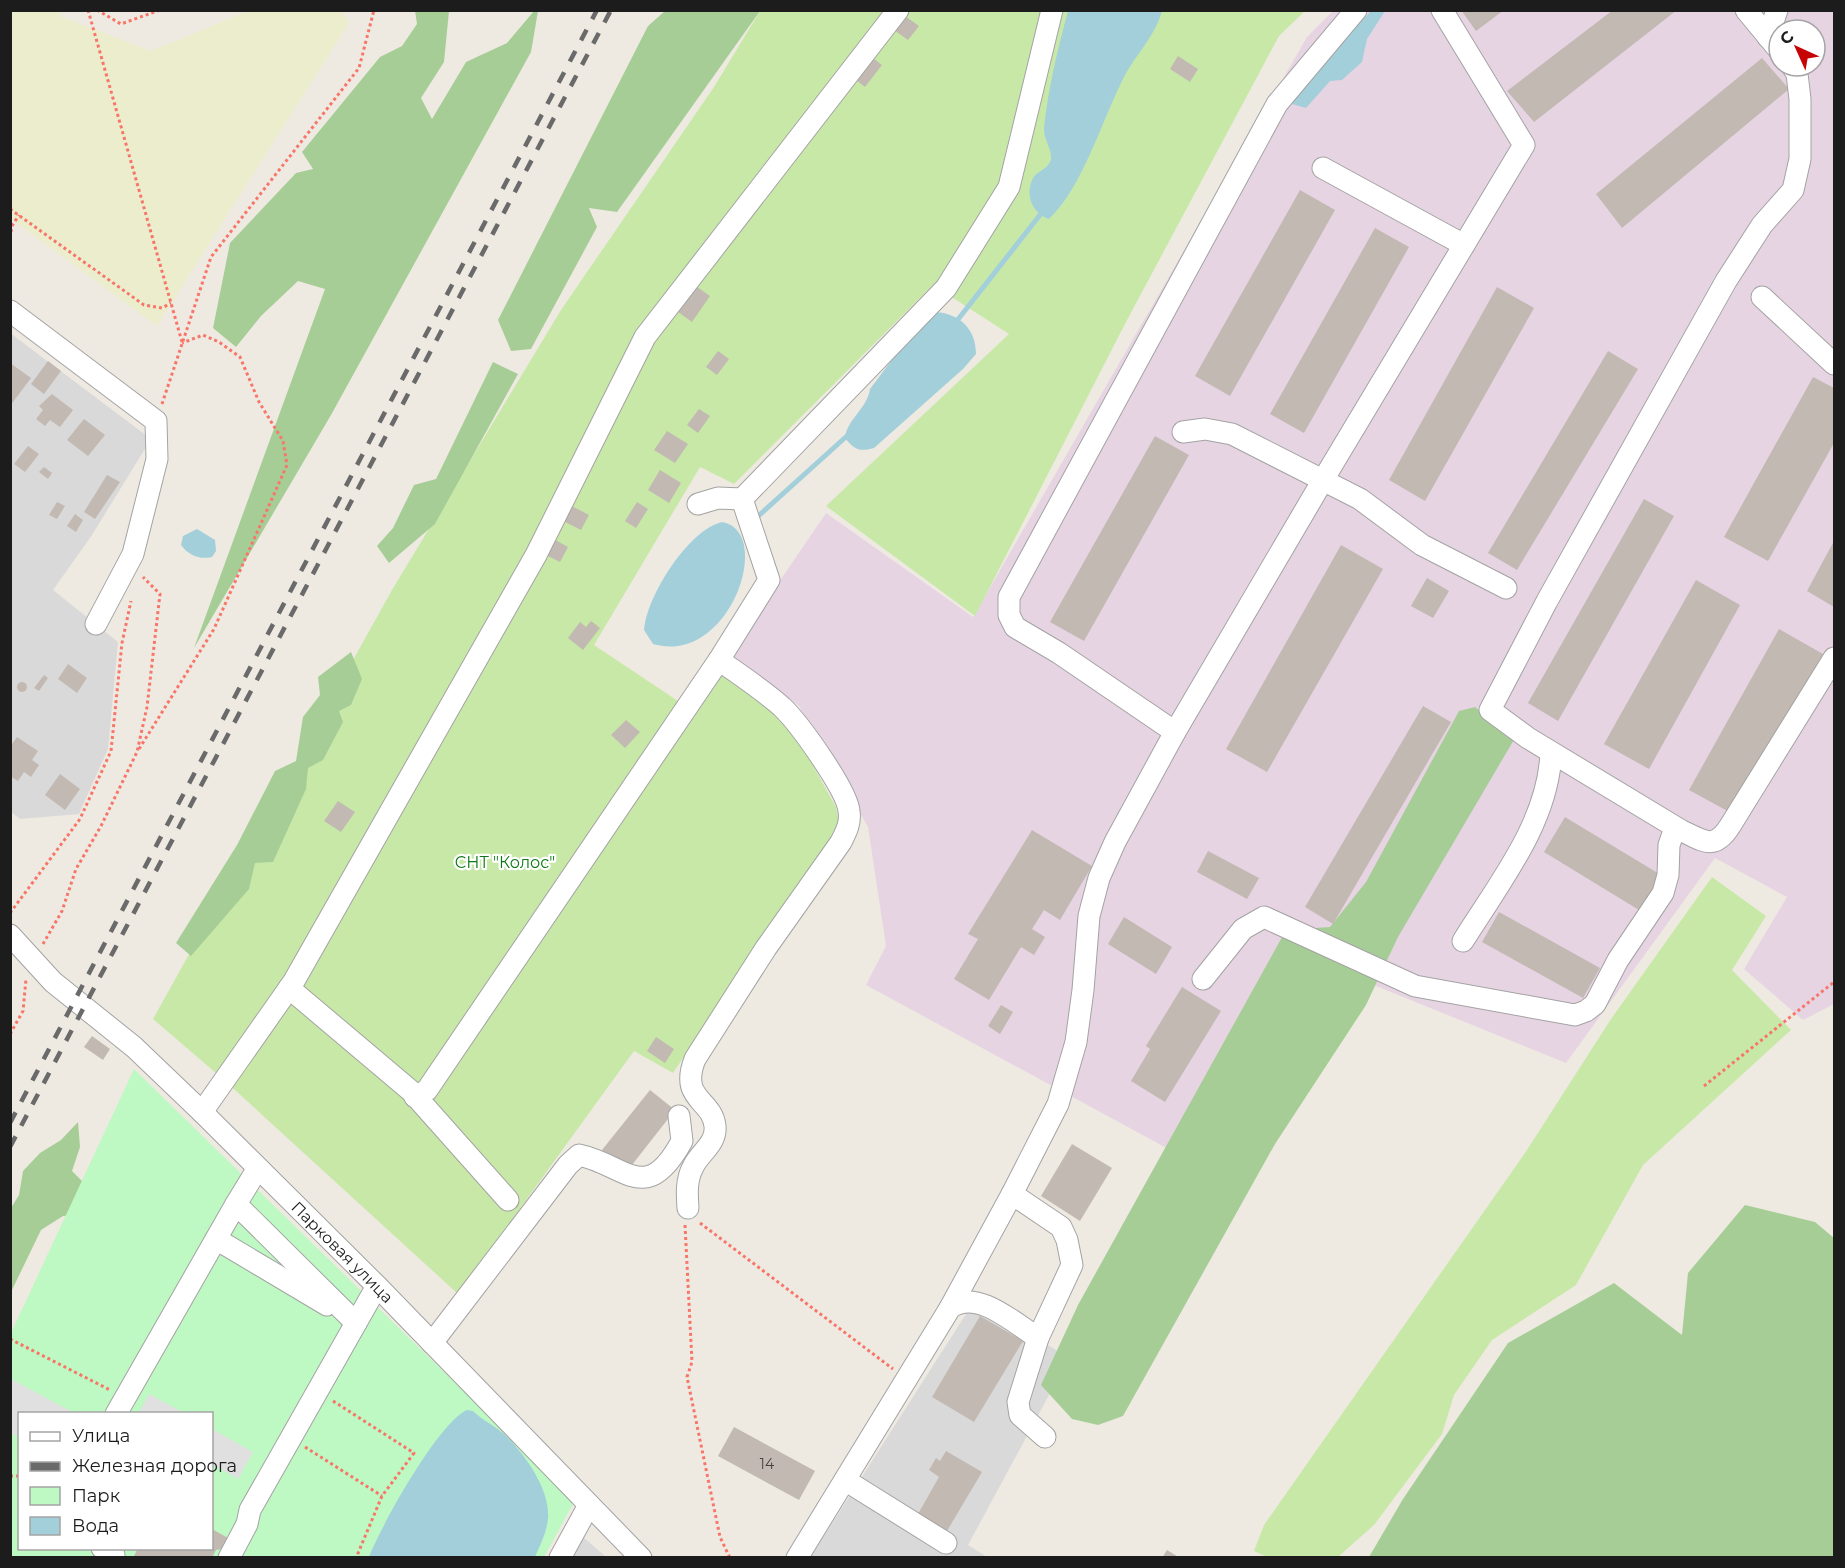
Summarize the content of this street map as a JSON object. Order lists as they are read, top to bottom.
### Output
{
  "streets": {
    "street": ["Парковая улица"]
  },
  "parks": ["СНТ \"Колос\""],
  "house_numbers": ["14"],
  "legend": [
    "Улица",
    "Железная дорога",
    "Парк",
    "Вода"
  ],
  "north": "top left"
}
